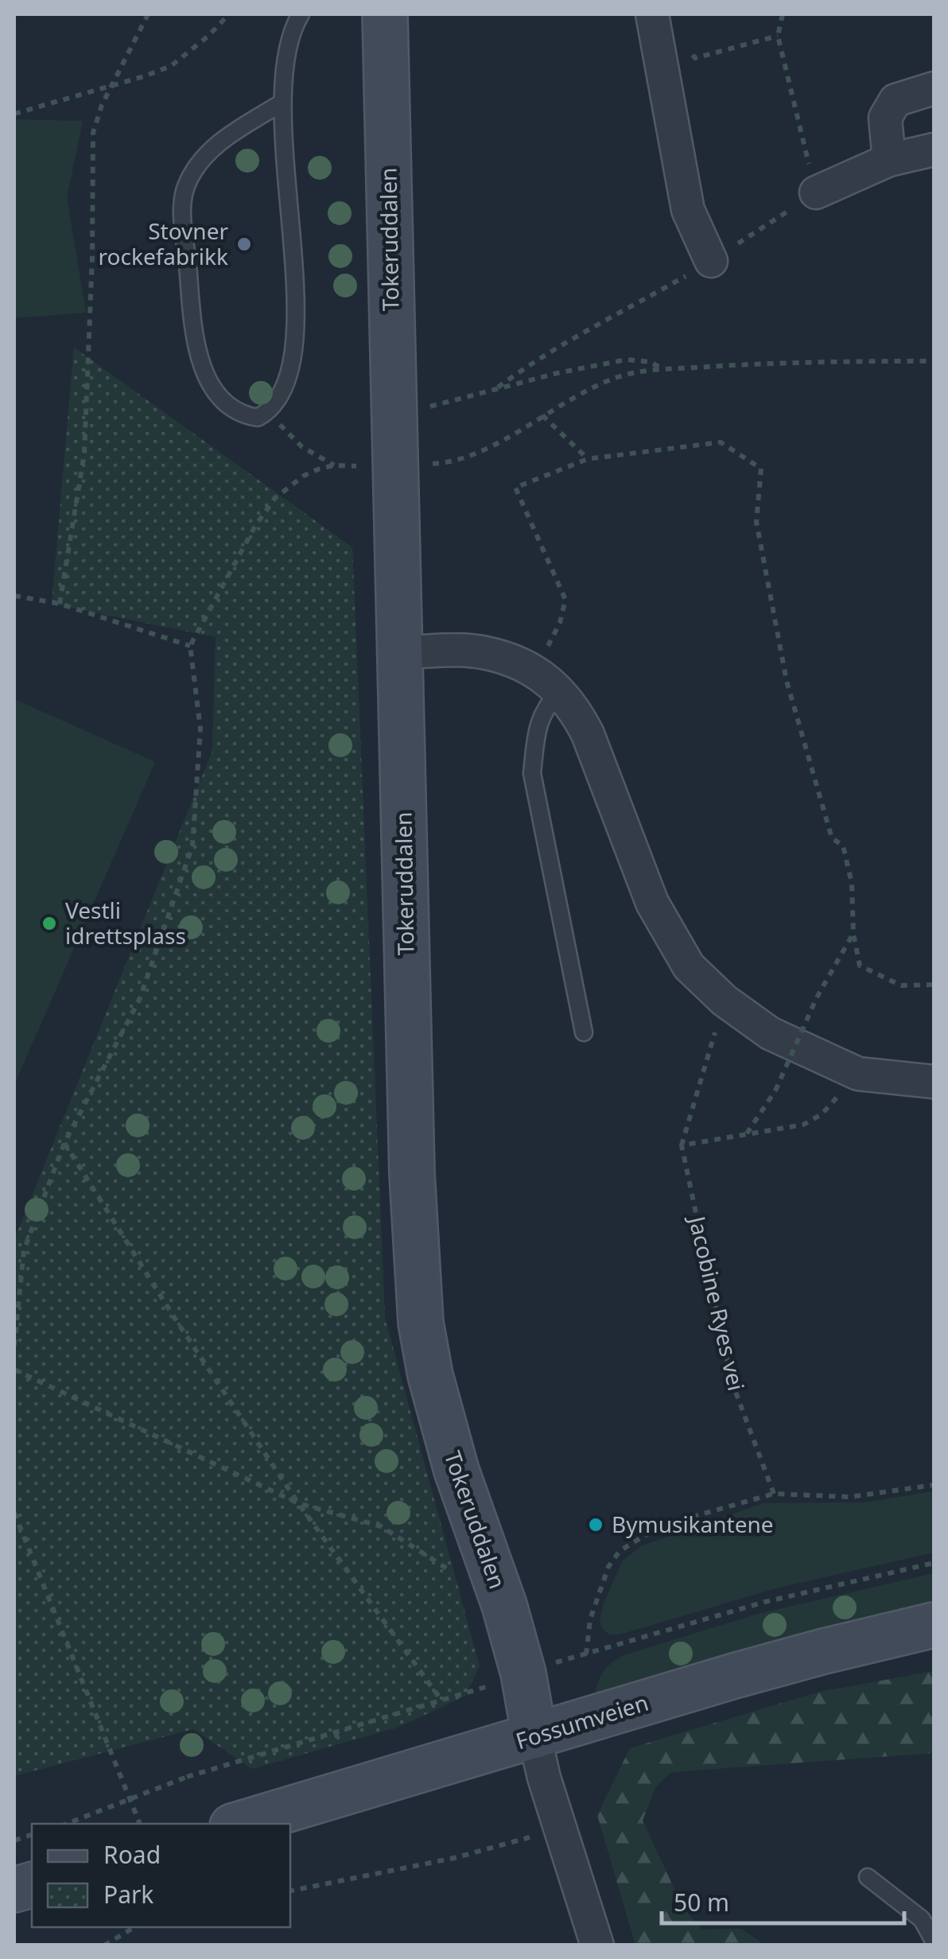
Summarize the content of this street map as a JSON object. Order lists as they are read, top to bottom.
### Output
{
  "streets": {
    "street": ["Tokeruddalen", "Fossumveien"],
    "path": ["Jacobine Ryes vei"]
  },
  "crossings": [
    ["Tokeruddalen", "Fossumveien"]
  ],
  "places": ["Stovner rockefabrikk", "Vestli idrettsplass", "Bymusikantene"],
  "legend": ["Road", "Park"],
  "scale_bar": "50 m"
}
